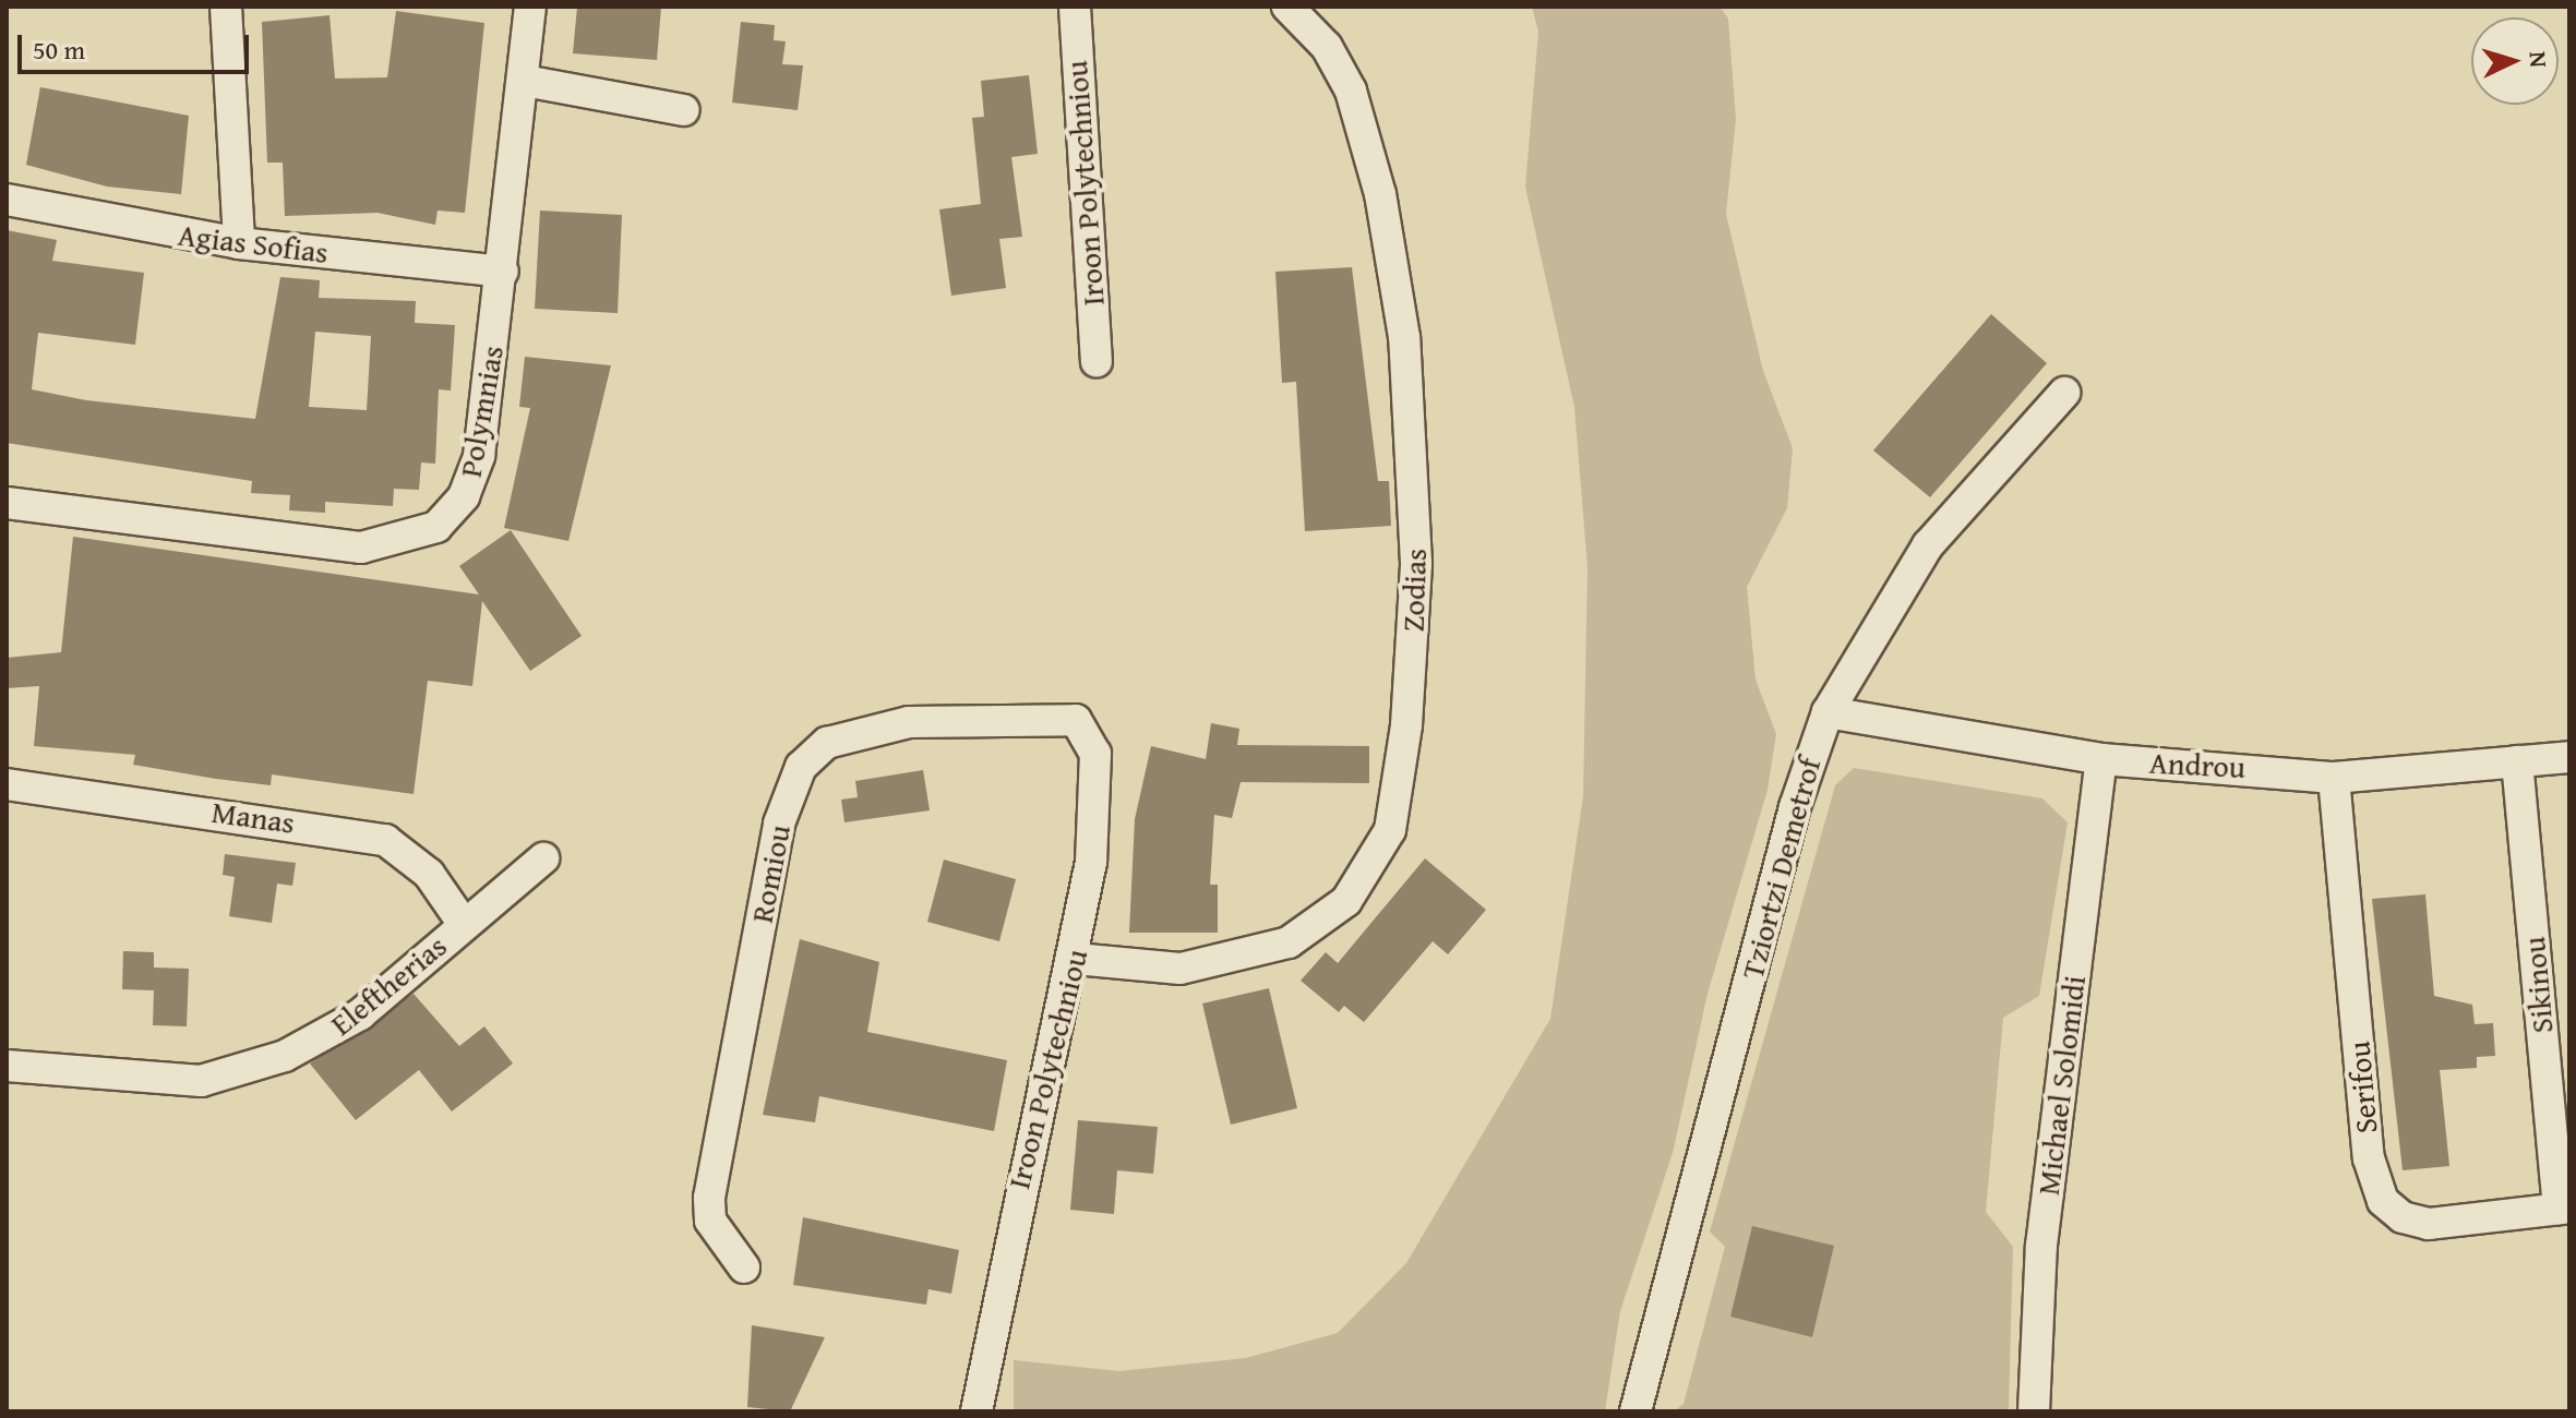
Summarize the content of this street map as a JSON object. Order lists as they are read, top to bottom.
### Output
{
  "streets": {
    "street": [
      "Iroon Polytechniou",
      "Agias Sofias",
      "Polymnias",
      "Zodias",
      "Androu",
      "Manas",
      "Tziortzi Demetrof",
      "Romiou",
      "Eleftherias",
      "Sikinou",
      "Michael Solomidi",
      "Serifou"
    ]
  },
  "crossings": [
    ["Iroon Polytechniou", "Zodias"],
    ["Iroon Polytechniou", "Romiou"],
    ["Agias Sofias", "Polymnias"],
    ["Androu", "Tziortzi Demetrof"],
    ["Androu", "Sikinou"],
    ["Androu", "Michael Solomidi"],
    ["Androu", "Serifou"],
    ["Manas", "Eleftherias"],
    ["Sikinou", "Serifou"]
  ],
  "scale_bar": "50 m",
  "north": "right"
}
